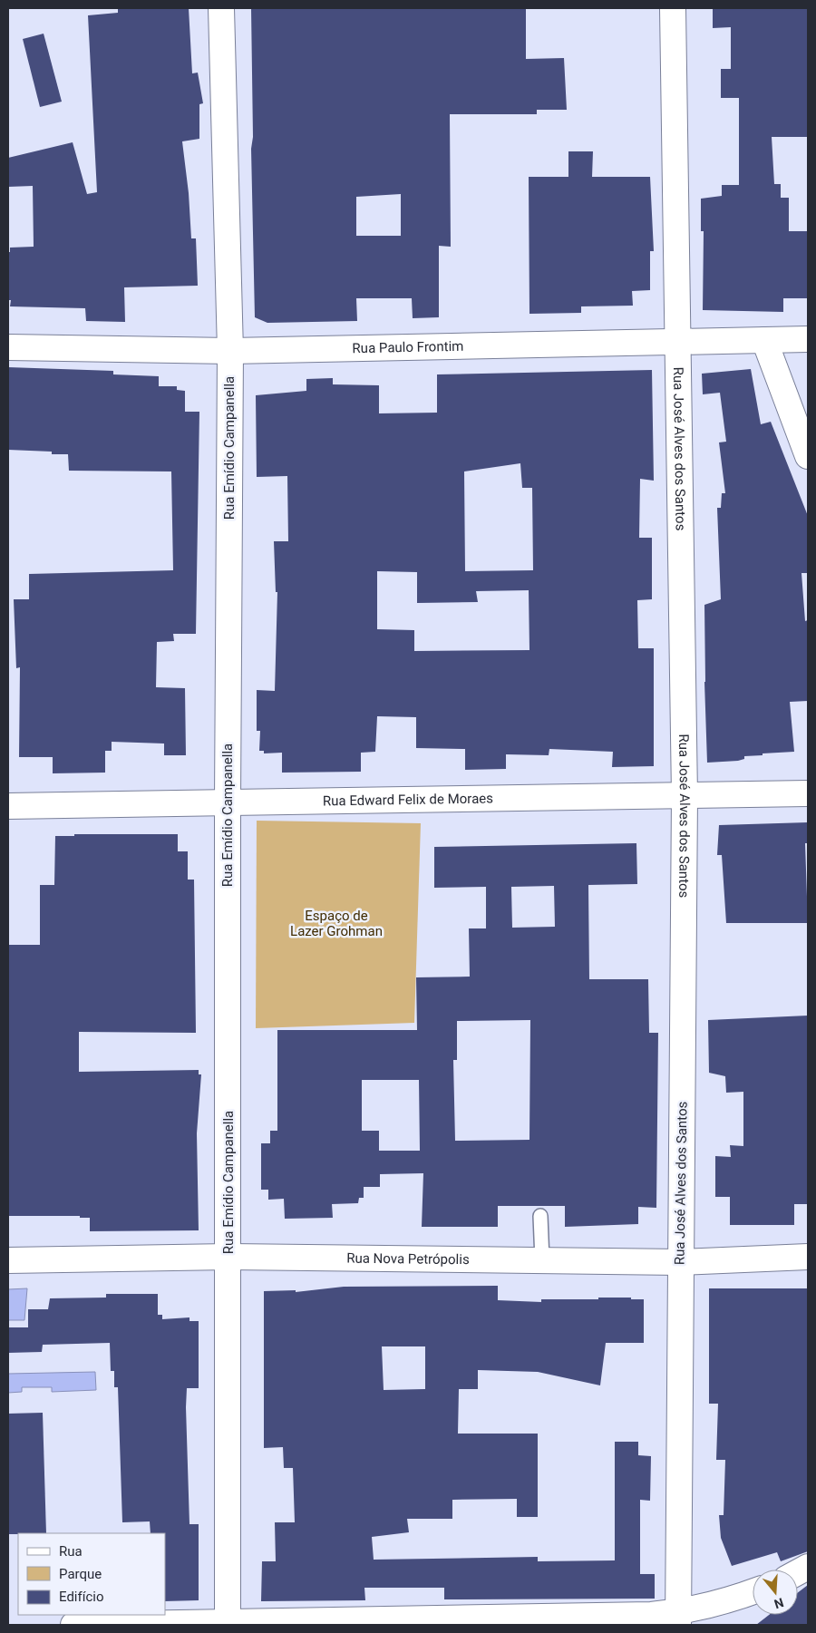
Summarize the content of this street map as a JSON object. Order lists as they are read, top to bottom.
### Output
{
  "streets": {
    "street": [
      "Rua Paulo Frontim",
      "Rua Emídio Campanella",
      "Rua José Alves dos Santos",
      "Rua Edward Felix de Moraes",
      "Rua Nova Petrópolis"
    ]
  },
  "crossings": [
    ["Rua Paulo Frontim", "Rua Emídio Campanella"],
    ["Rua Paulo Frontim", "Rua José Alves dos Santos"],
    ["Rua Emídio Campanella", "Rua Edward Felix de Moraes"],
    ["Rua Emídio Campanella", "Rua Nova Petrópolis"],
    ["Rua José Alves dos Santos", "Rua Edward Felix de Moraes"],
    ["Rua José Alves dos Santos", "Rua Nova Petrópolis"]
  ],
  "parks": ["Espaço de Lazer Grohman"],
  "legend": ["Rua", "Parque", "Edifício"],
  "north": "bottom"
}
